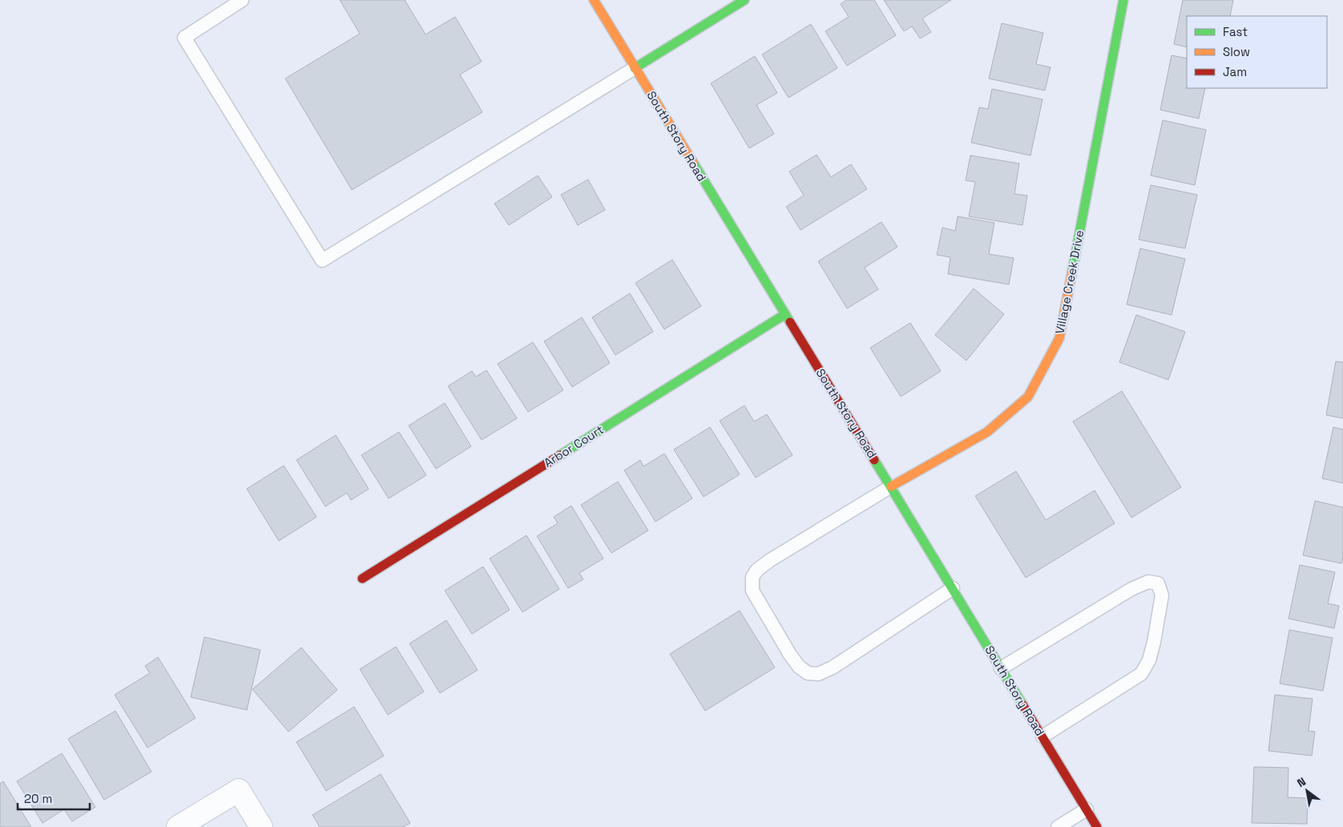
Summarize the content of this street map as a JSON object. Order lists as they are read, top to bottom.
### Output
{
  "streets": {
    "street": ["South Story Road", "Village Creek Drive", "Arbor Court"]
  },
  "crossings": [
    ["South Story Road", "Village Creek Drive"],
    ["South Story Road", "Arbor Court"]
  ],
  "legend": ["Fast", "Slow", "Jam"],
  "scale_bar": "20 m",
  "north": "top left"
}
